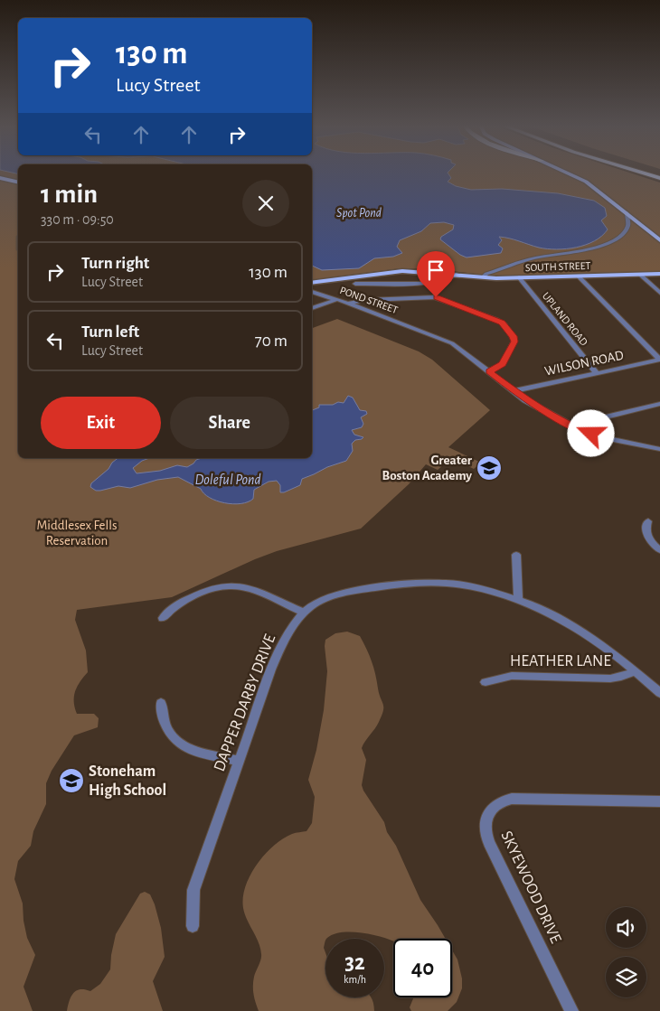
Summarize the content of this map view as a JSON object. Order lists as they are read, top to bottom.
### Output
{
  "streets": {
    "main road": ["SOUTH STREET"],
    "street": [
      "POND STREET",
      "UPLAND ROAD",
      "WILSON ROAD",
      "HEATHER LANE",
      "DAPPER DARBY DRIVE",
      "SKYEWOOD DRIVE"
    ]
  },
  "crossings": [
    ["SOUTH STREET", "UPLAND ROAD"],
    ["POND STREET", "WILSON ROAD"],
    ["UPLAND ROAD", "WILSON ROAD"],
    ["HEATHER LANE", "DAPPER DARBY DRIVE"]
  ],
  "water": ["Spot Pond", "Doleful Pond"],
  "parks": ["Middlesex Fells Reservation"],
  "places": {
    "school or university": ["Greater Boston Academy", "Stoneham High School"]
  },
  "page": {
    "turn": ["130 m", "Lucy Street"],
    "heading": ["1 min", "330 m · 09:50"],
    "list": [
      {
        "name": "Turn right",
        "note": "Lucy Street",
        "value": "130 m"
      },
      {
        "name": "Turn left",
        "note": "Lucy Street",
        "value": "70 m"
      }
    ],
    "buttons": ["Exit", "Share"],
    "speed": "32 km/h",
    "limit": "40"
  }
}
